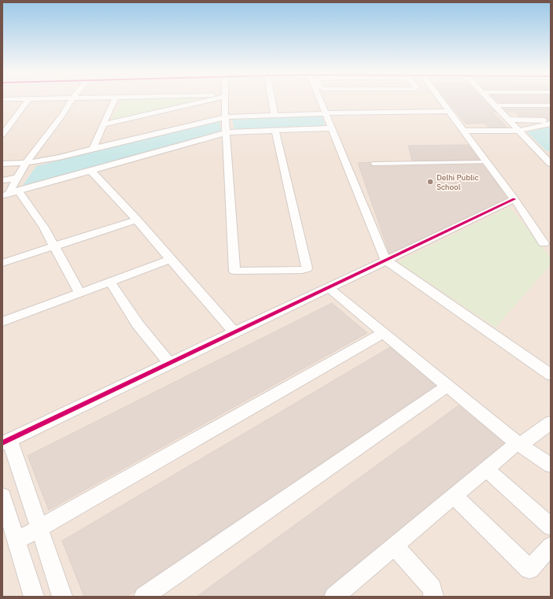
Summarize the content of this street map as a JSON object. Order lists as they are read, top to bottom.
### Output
{
  "places": ["Delhi Public School"]
}
